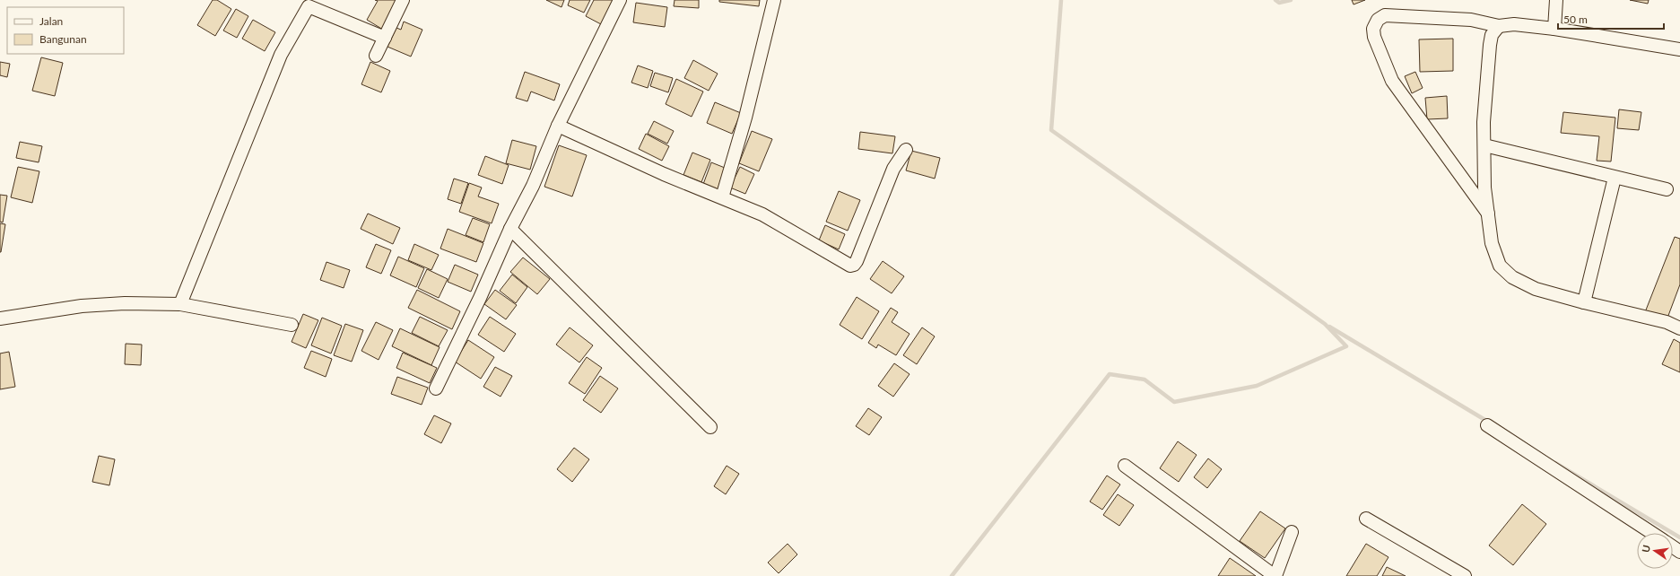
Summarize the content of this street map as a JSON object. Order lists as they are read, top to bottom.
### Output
{
  "legend": ["Jalan", "Bangunan"],
  "scale_bar": "50 m",
  "north": "left"
}
